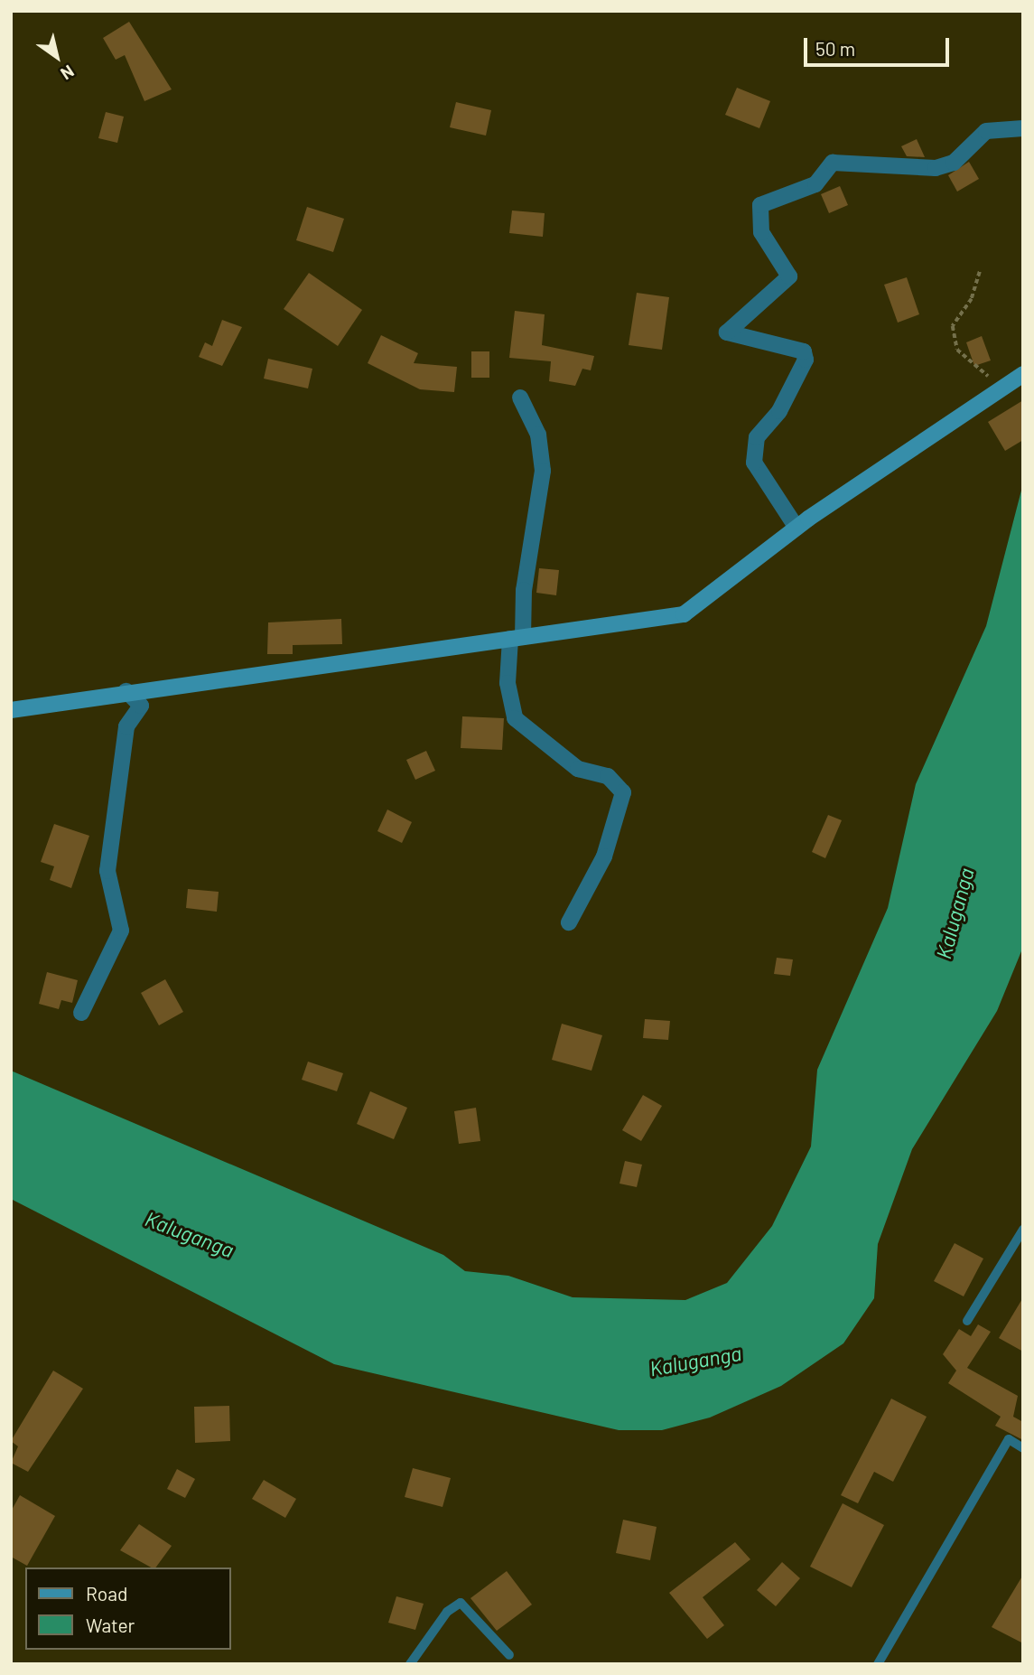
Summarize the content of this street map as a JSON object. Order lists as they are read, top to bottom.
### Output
{
  "water": ["Kaluganga"],
  "legend": ["Road", "Water"],
  "scale_bar": "50 m",
  "north": "bottom right"
}
